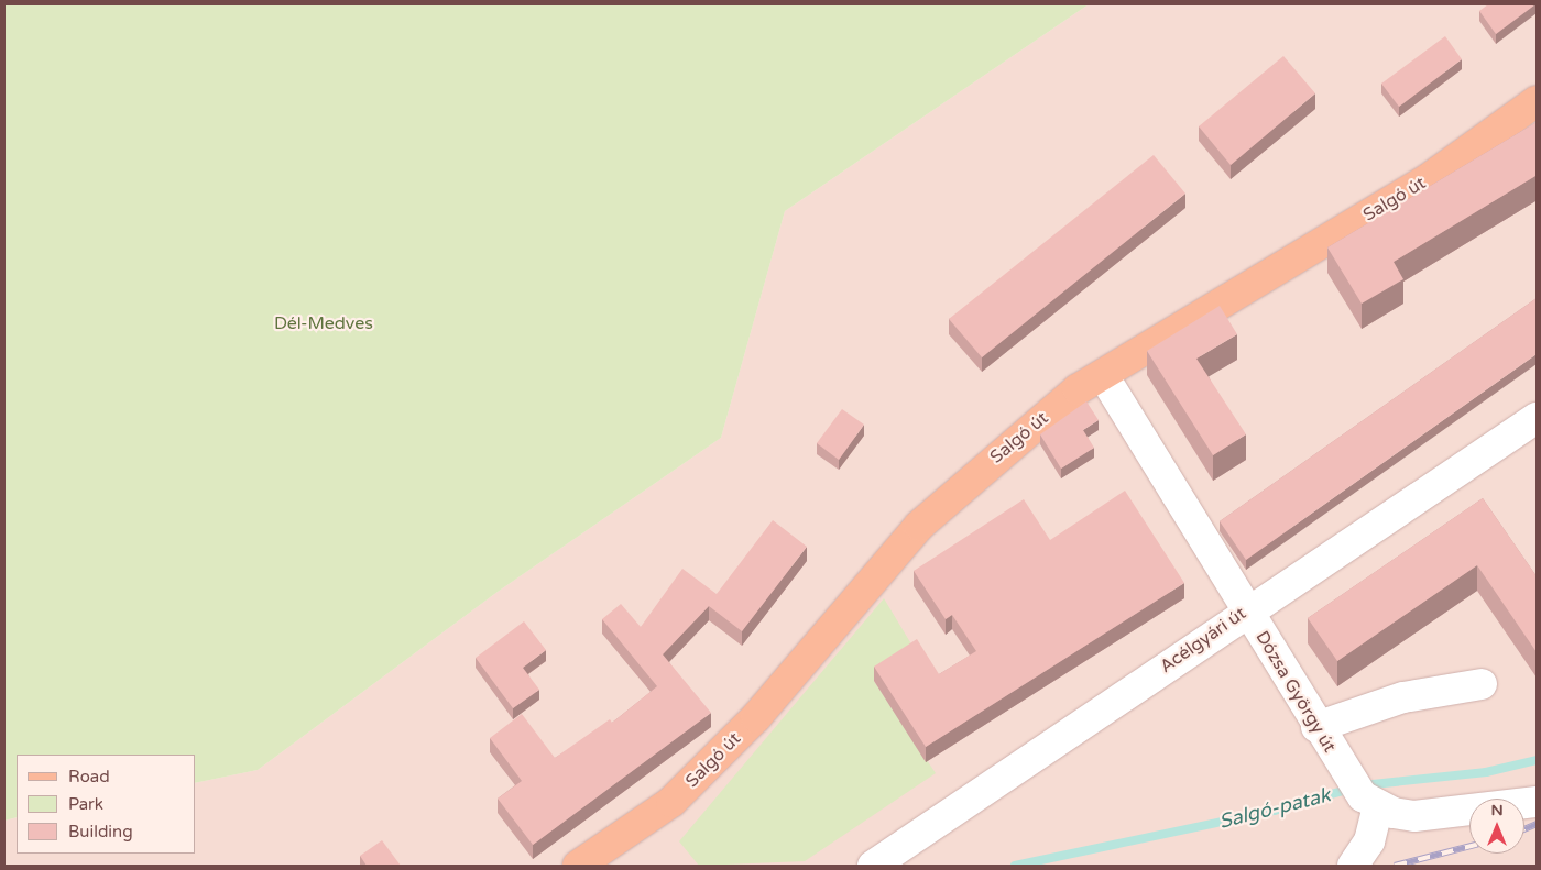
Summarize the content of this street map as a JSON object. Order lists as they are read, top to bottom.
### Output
{
  "streets": {
    "main road": ["Salgó út"],
    "street": ["Acélgyári út", "Dózsa György út"]
  },
  "crossings": [
    ["Salgó út", "Dózsa György út"],
    ["Acélgyári út", "Dózsa György út"]
  ],
  "water": ["Salgó-patak"],
  "parks": ["Dél-Medves"],
  "legend": ["Road", "Park", "Building"],
  "north": "top"
}
